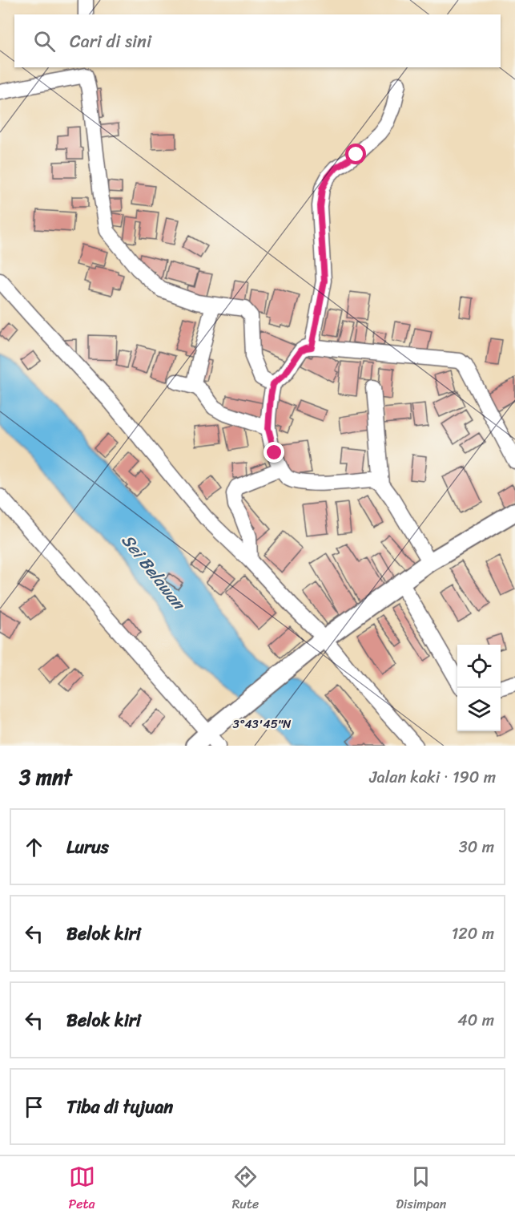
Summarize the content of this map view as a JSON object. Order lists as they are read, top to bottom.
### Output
{
  "water": ["Sei Belawan"],
  "page": {
    "search": "Cari di sini",
    "heading": ["3 mnt", "Jalan kaki · 190 m"],
    "list": [
      ["Lurus", "30 m"],
      ["Belok kiri", "120 m"],
      ["Belok kiri", "40 m"],
      "Tiba di tujuan"
    ],
    "nav": ["Peta", "Rute", "Disimpan"]
  },
  "coordinates": ["3°43'45\"N"]
}
